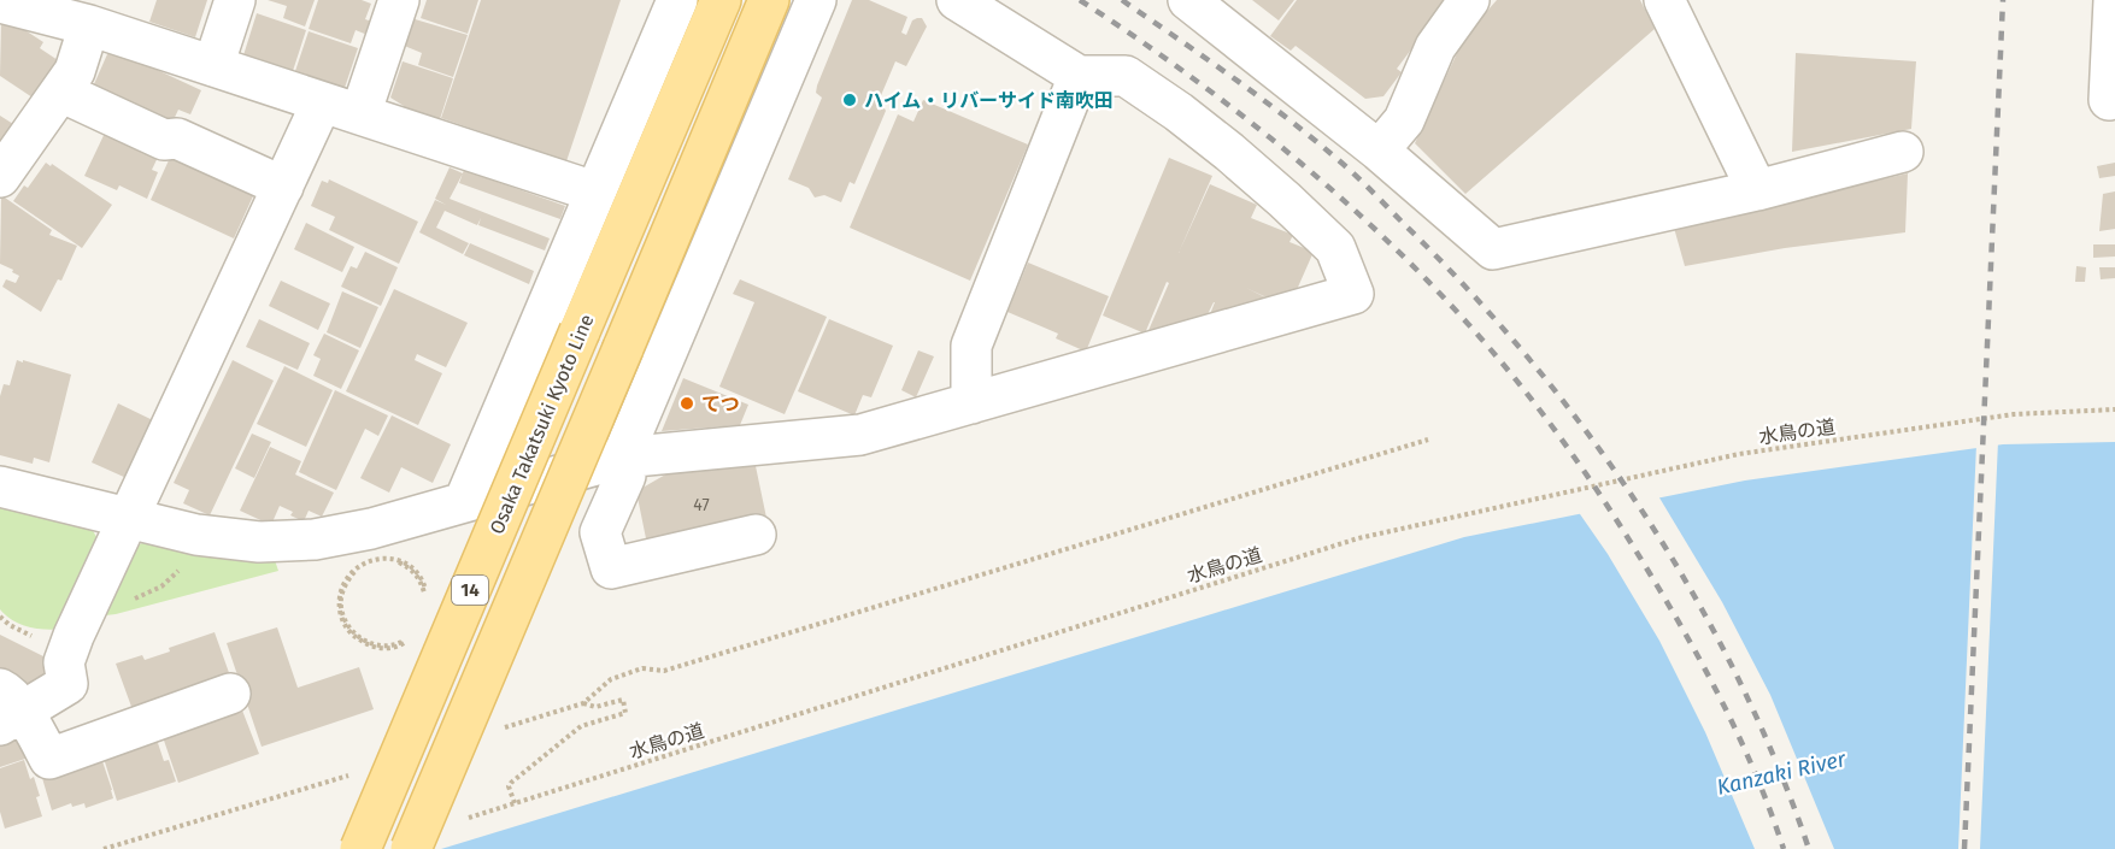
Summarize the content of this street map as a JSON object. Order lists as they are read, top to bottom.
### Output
{
  "streets": {
    "main road": ["Osaka Takatsuki Kyoto Line", "14"],
    "path": ["水鳥の道"]
  },
  "water": ["Kanzaki River"],
  "places": ["ハイム・リバーサイド南吹田", "てつ"],
  "house_numbers": ["47"]
}
